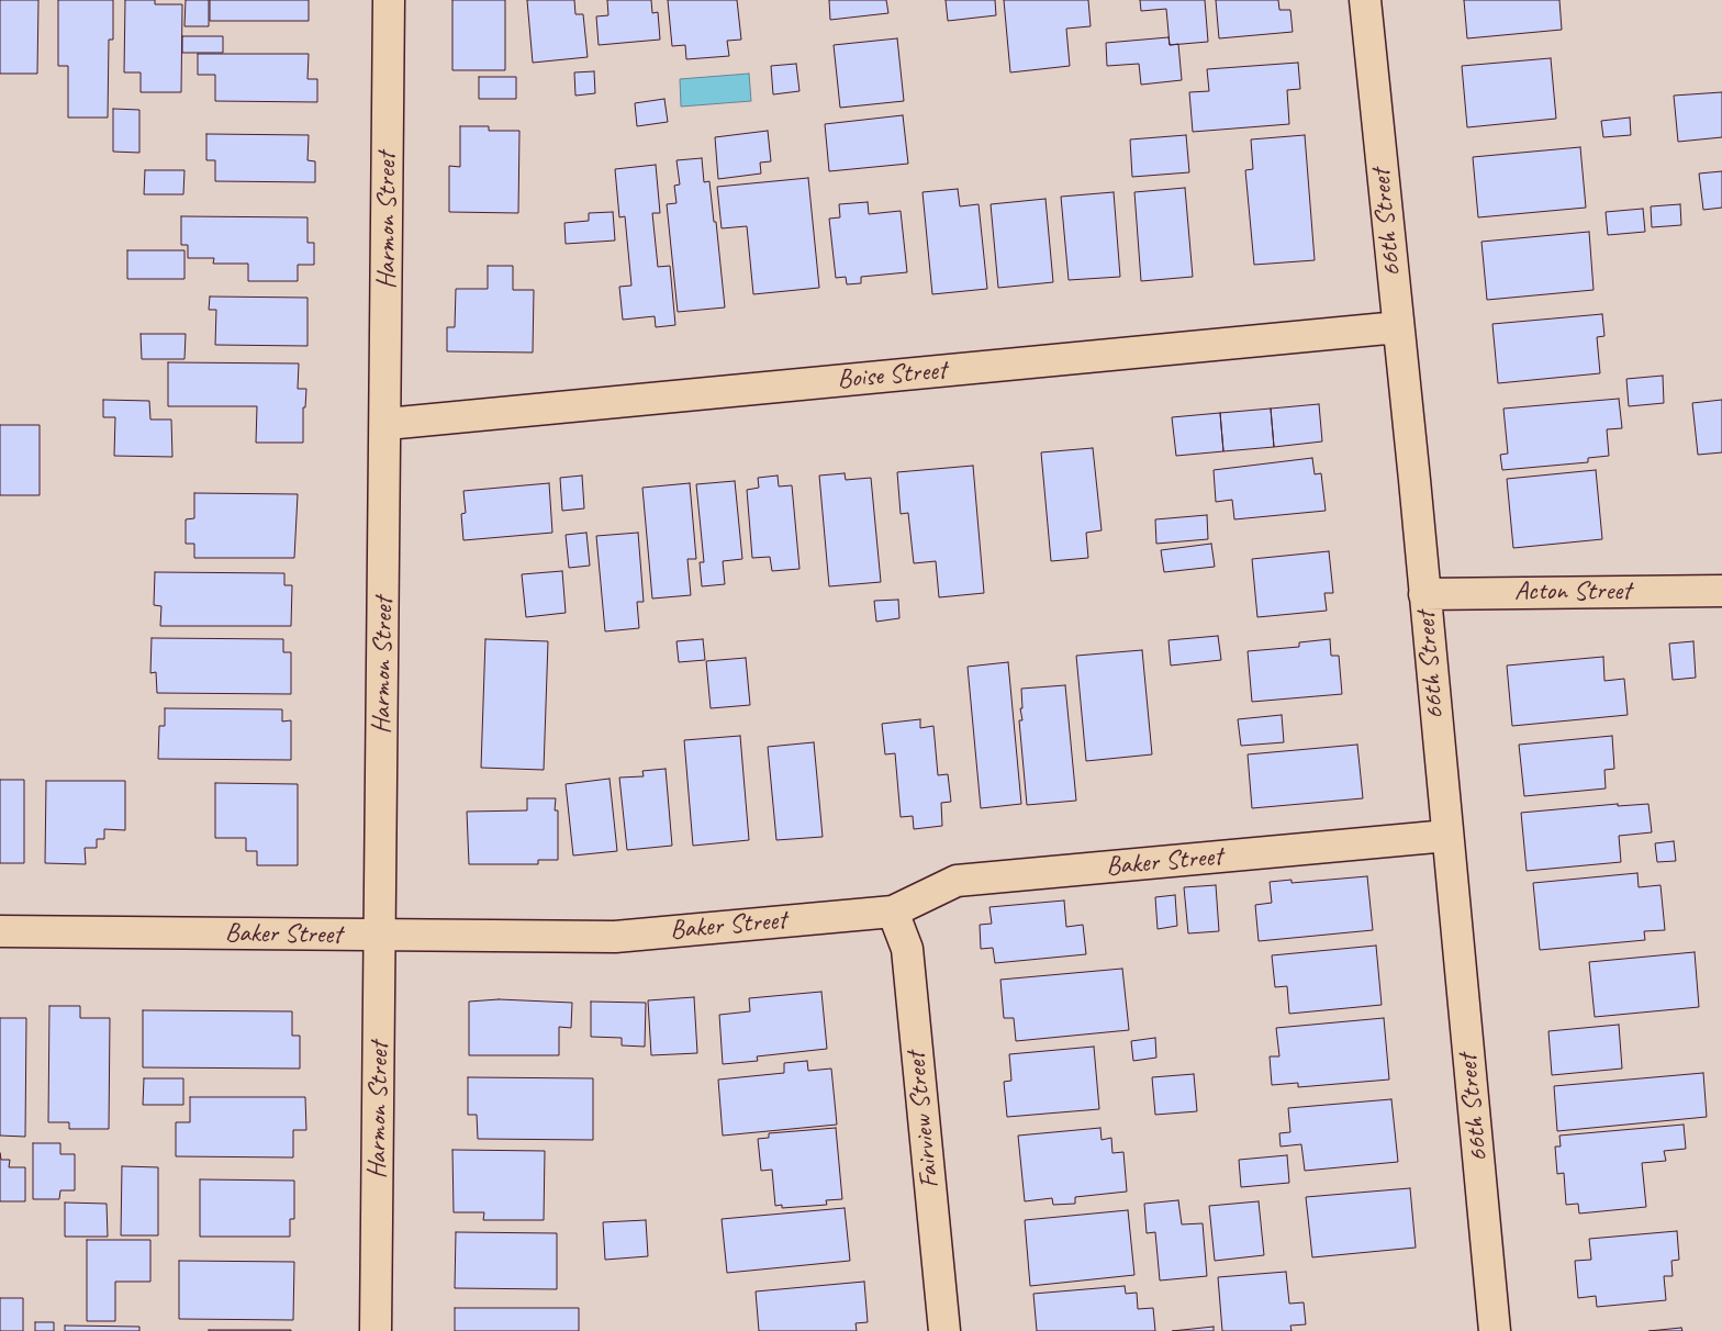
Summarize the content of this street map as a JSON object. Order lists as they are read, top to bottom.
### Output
{
  "streets": {
    "street": [
      "Harmon Street",
      "66th Street",
      "Boise Street",
      "Acton Street",
      "Baker Street",
      "Fairview Street"
    ]
  },
  "crossings": [
    ["Harmon Street", "Boise Street"],
    ["Harmon Street", "Baker Street"],
    ["66th Street", "Boise Street"],
    ["66th Street", "Acton Street"],
    ["66th Street", "Baker Street"],
    ["Baker Street", "Fairview Street"]
  ]
}
